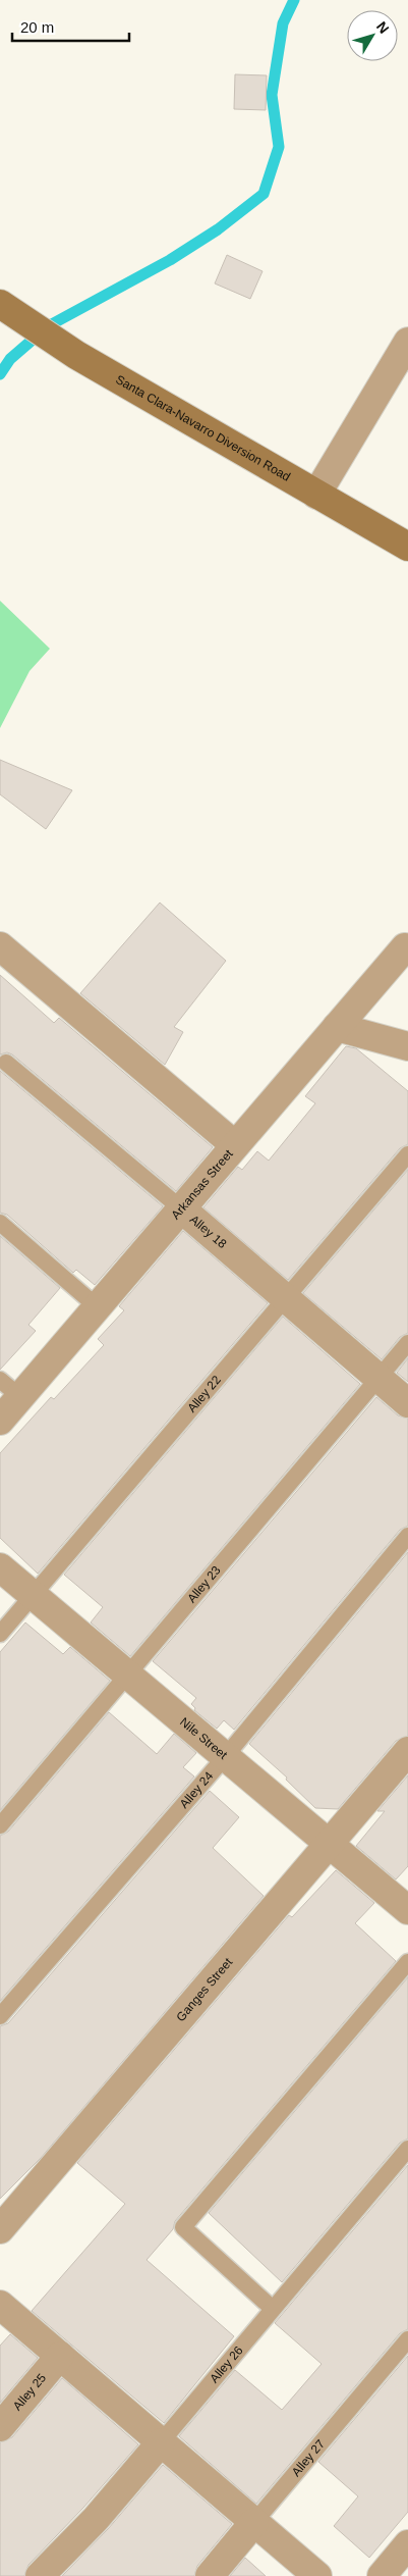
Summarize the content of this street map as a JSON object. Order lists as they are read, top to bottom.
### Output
{
  "streets": {
    "street": [
      "Santa Clara-Navarro Diversion Road",
      "Arkansas Street",
      "Alley 18",
      "Nile Street",
      "Ganges Street",
      "Alley 26",
      "Alley 25",
      "Alley 27"
    ],
    "lane": ["Alley 22", "Alley 23", "Alley 24"]
  },
  "crossings": [
    ["Arkansas Street", "Alley 18"],
    ["Alley 18", "Alley 22"],
    ["Alley 18", "Alley 23"],
    ["Alley 22", "Nile Street"],
    ["Alley 23", "Nile Street"],
    ["Nile Street", "Alley 24"],
    ["Nile Street", "Ganges Street"]
  ],
  "scale_bar": "20 m",
  "north": "top right"
}
